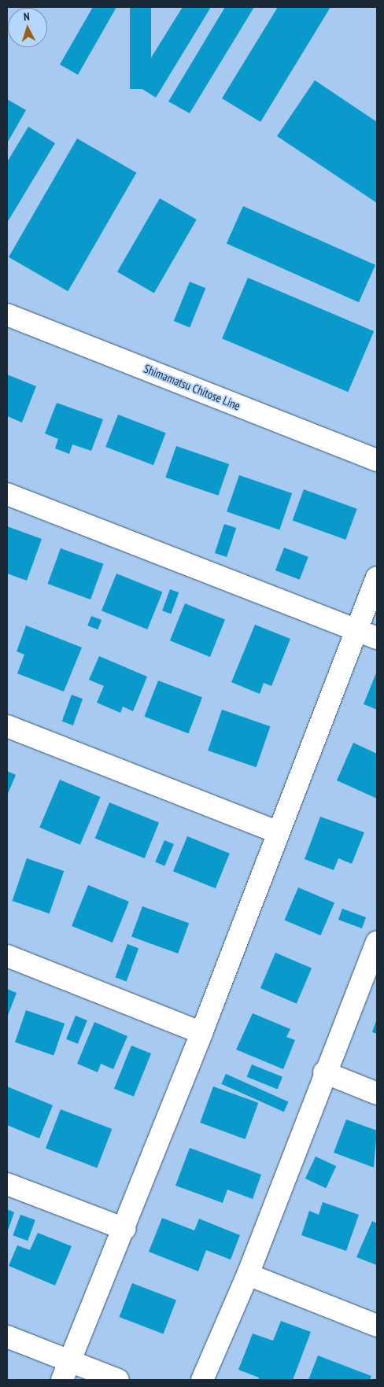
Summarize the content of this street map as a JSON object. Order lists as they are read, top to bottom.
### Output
{
  "streets": {
    "street": ["Shimamatsu Chitose Line"]
  },
  "north": "top"
}
